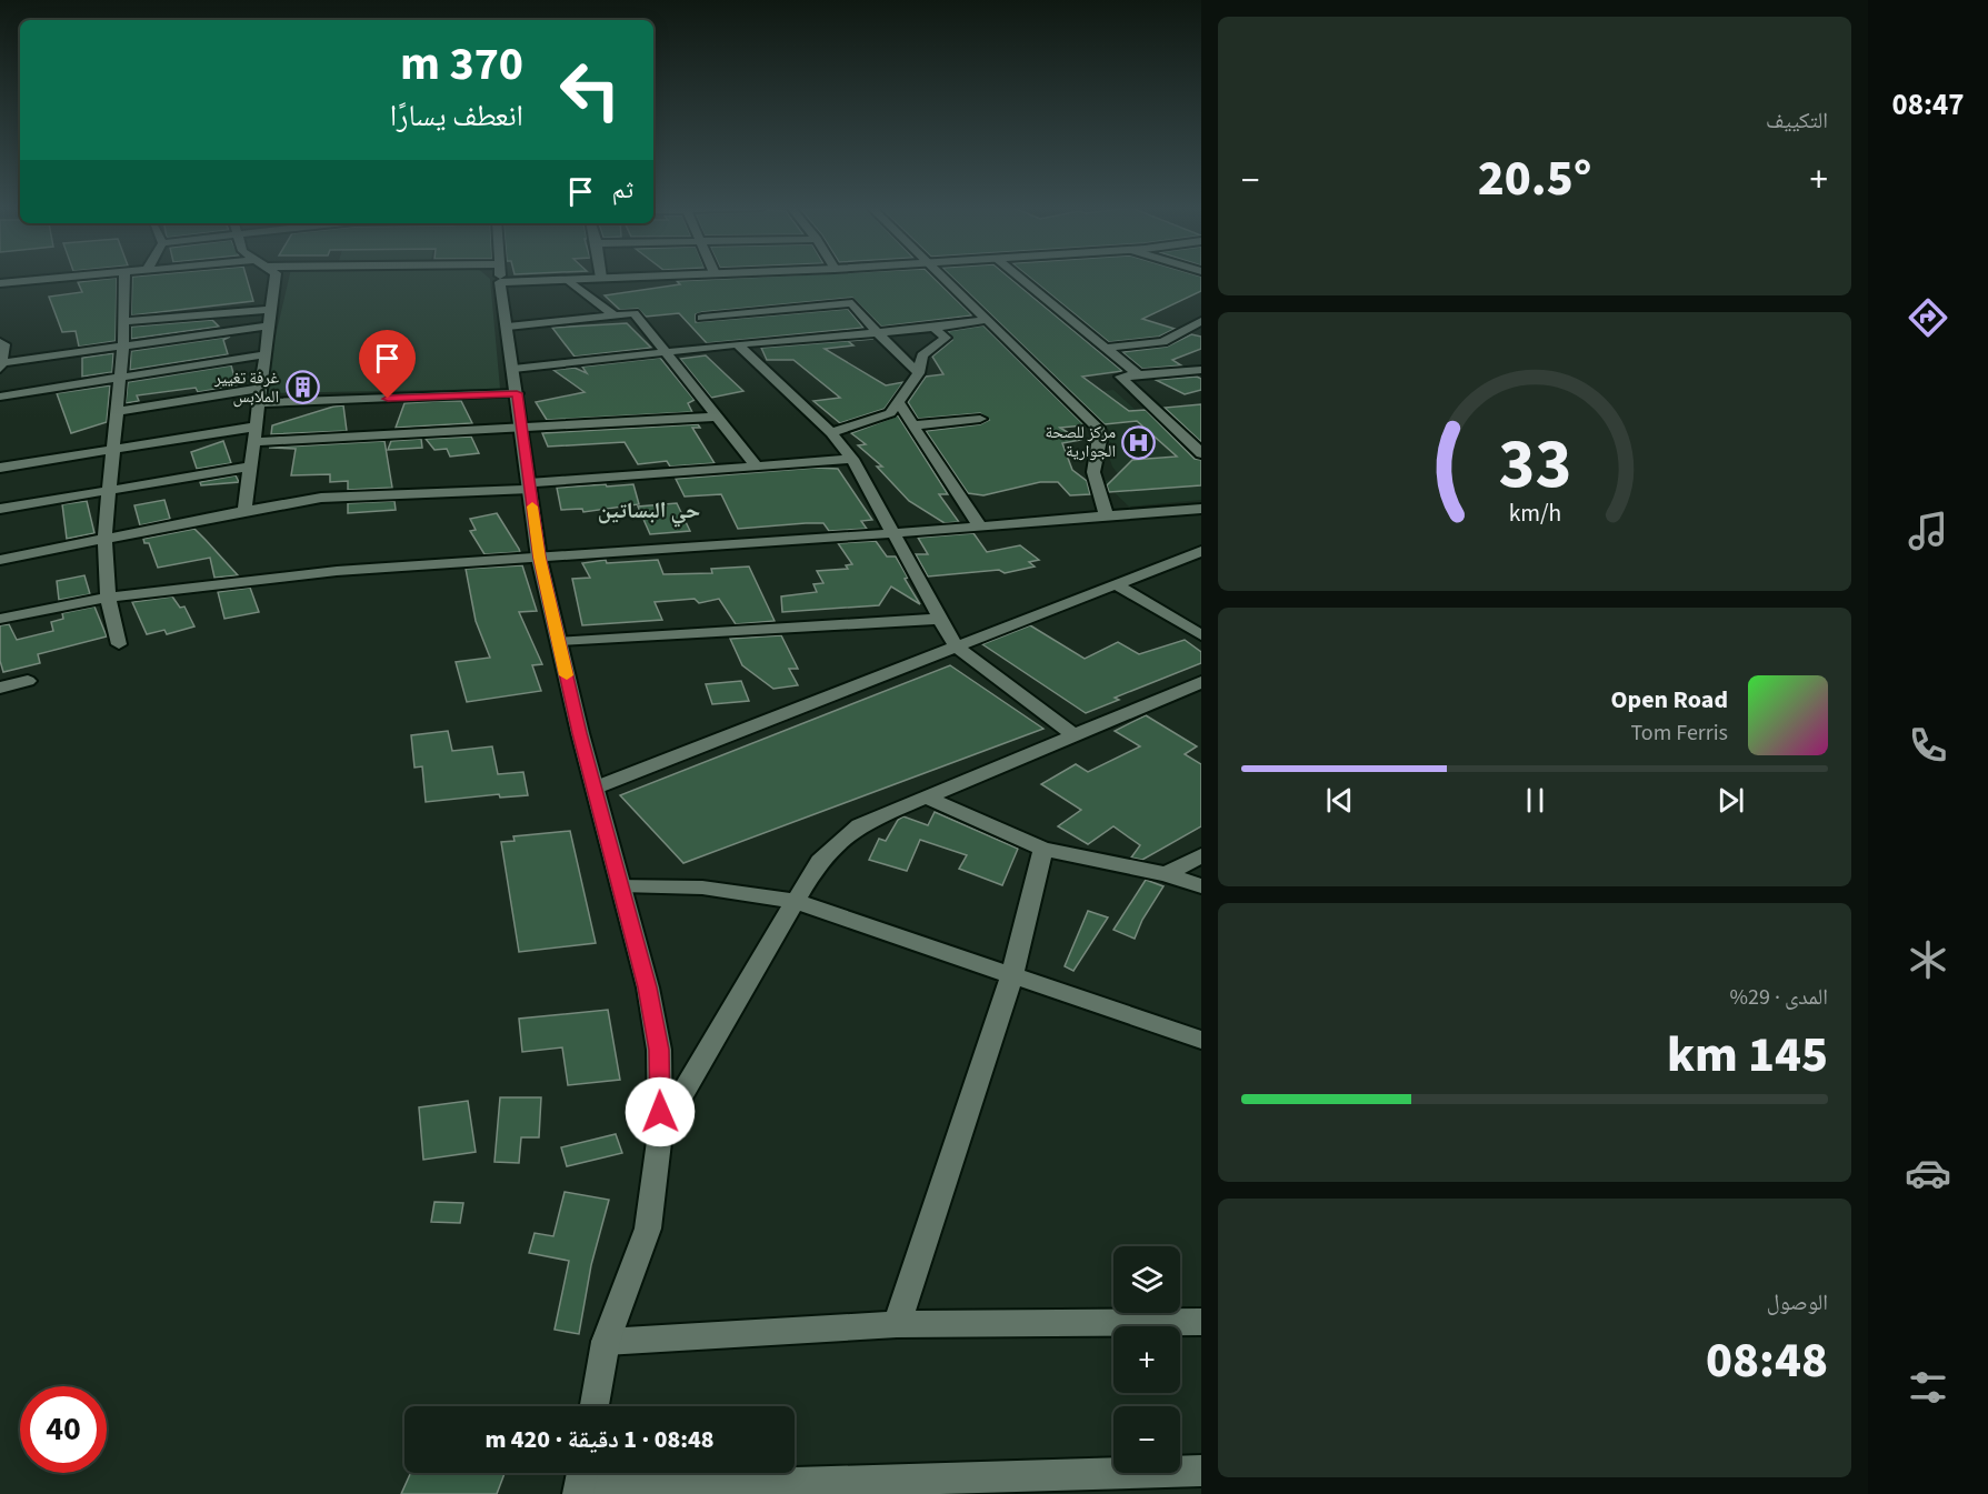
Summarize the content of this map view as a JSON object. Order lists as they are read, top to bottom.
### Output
{
  "districts": ["حي البساتين"],
  "places": {
    "building": ["غرفة تغيير الملابس"],
    "hospital": ["مركز للصحة الجوارية"]
  },
  "page": {
    "tabs": "08:47",
    "tile": [
      "التكييف",
      ["المدى · 29%", "145 km"],
      ["الوصول", "08:48"]
    ],
    "turn": ["370 m", "انعطف يسارًا"],
    "heat": ["−", "20.5°", "+"],
    "then": "ثم",
    "song": ["Open Road", "Tom Ferris"],
    "map_buttons": ["+", "−"],
    "limit": "40",
    "trip": "08:48 · 1 دقيقة · 420 m",
    "gauge": ["33", "km/h"]
  }
}
